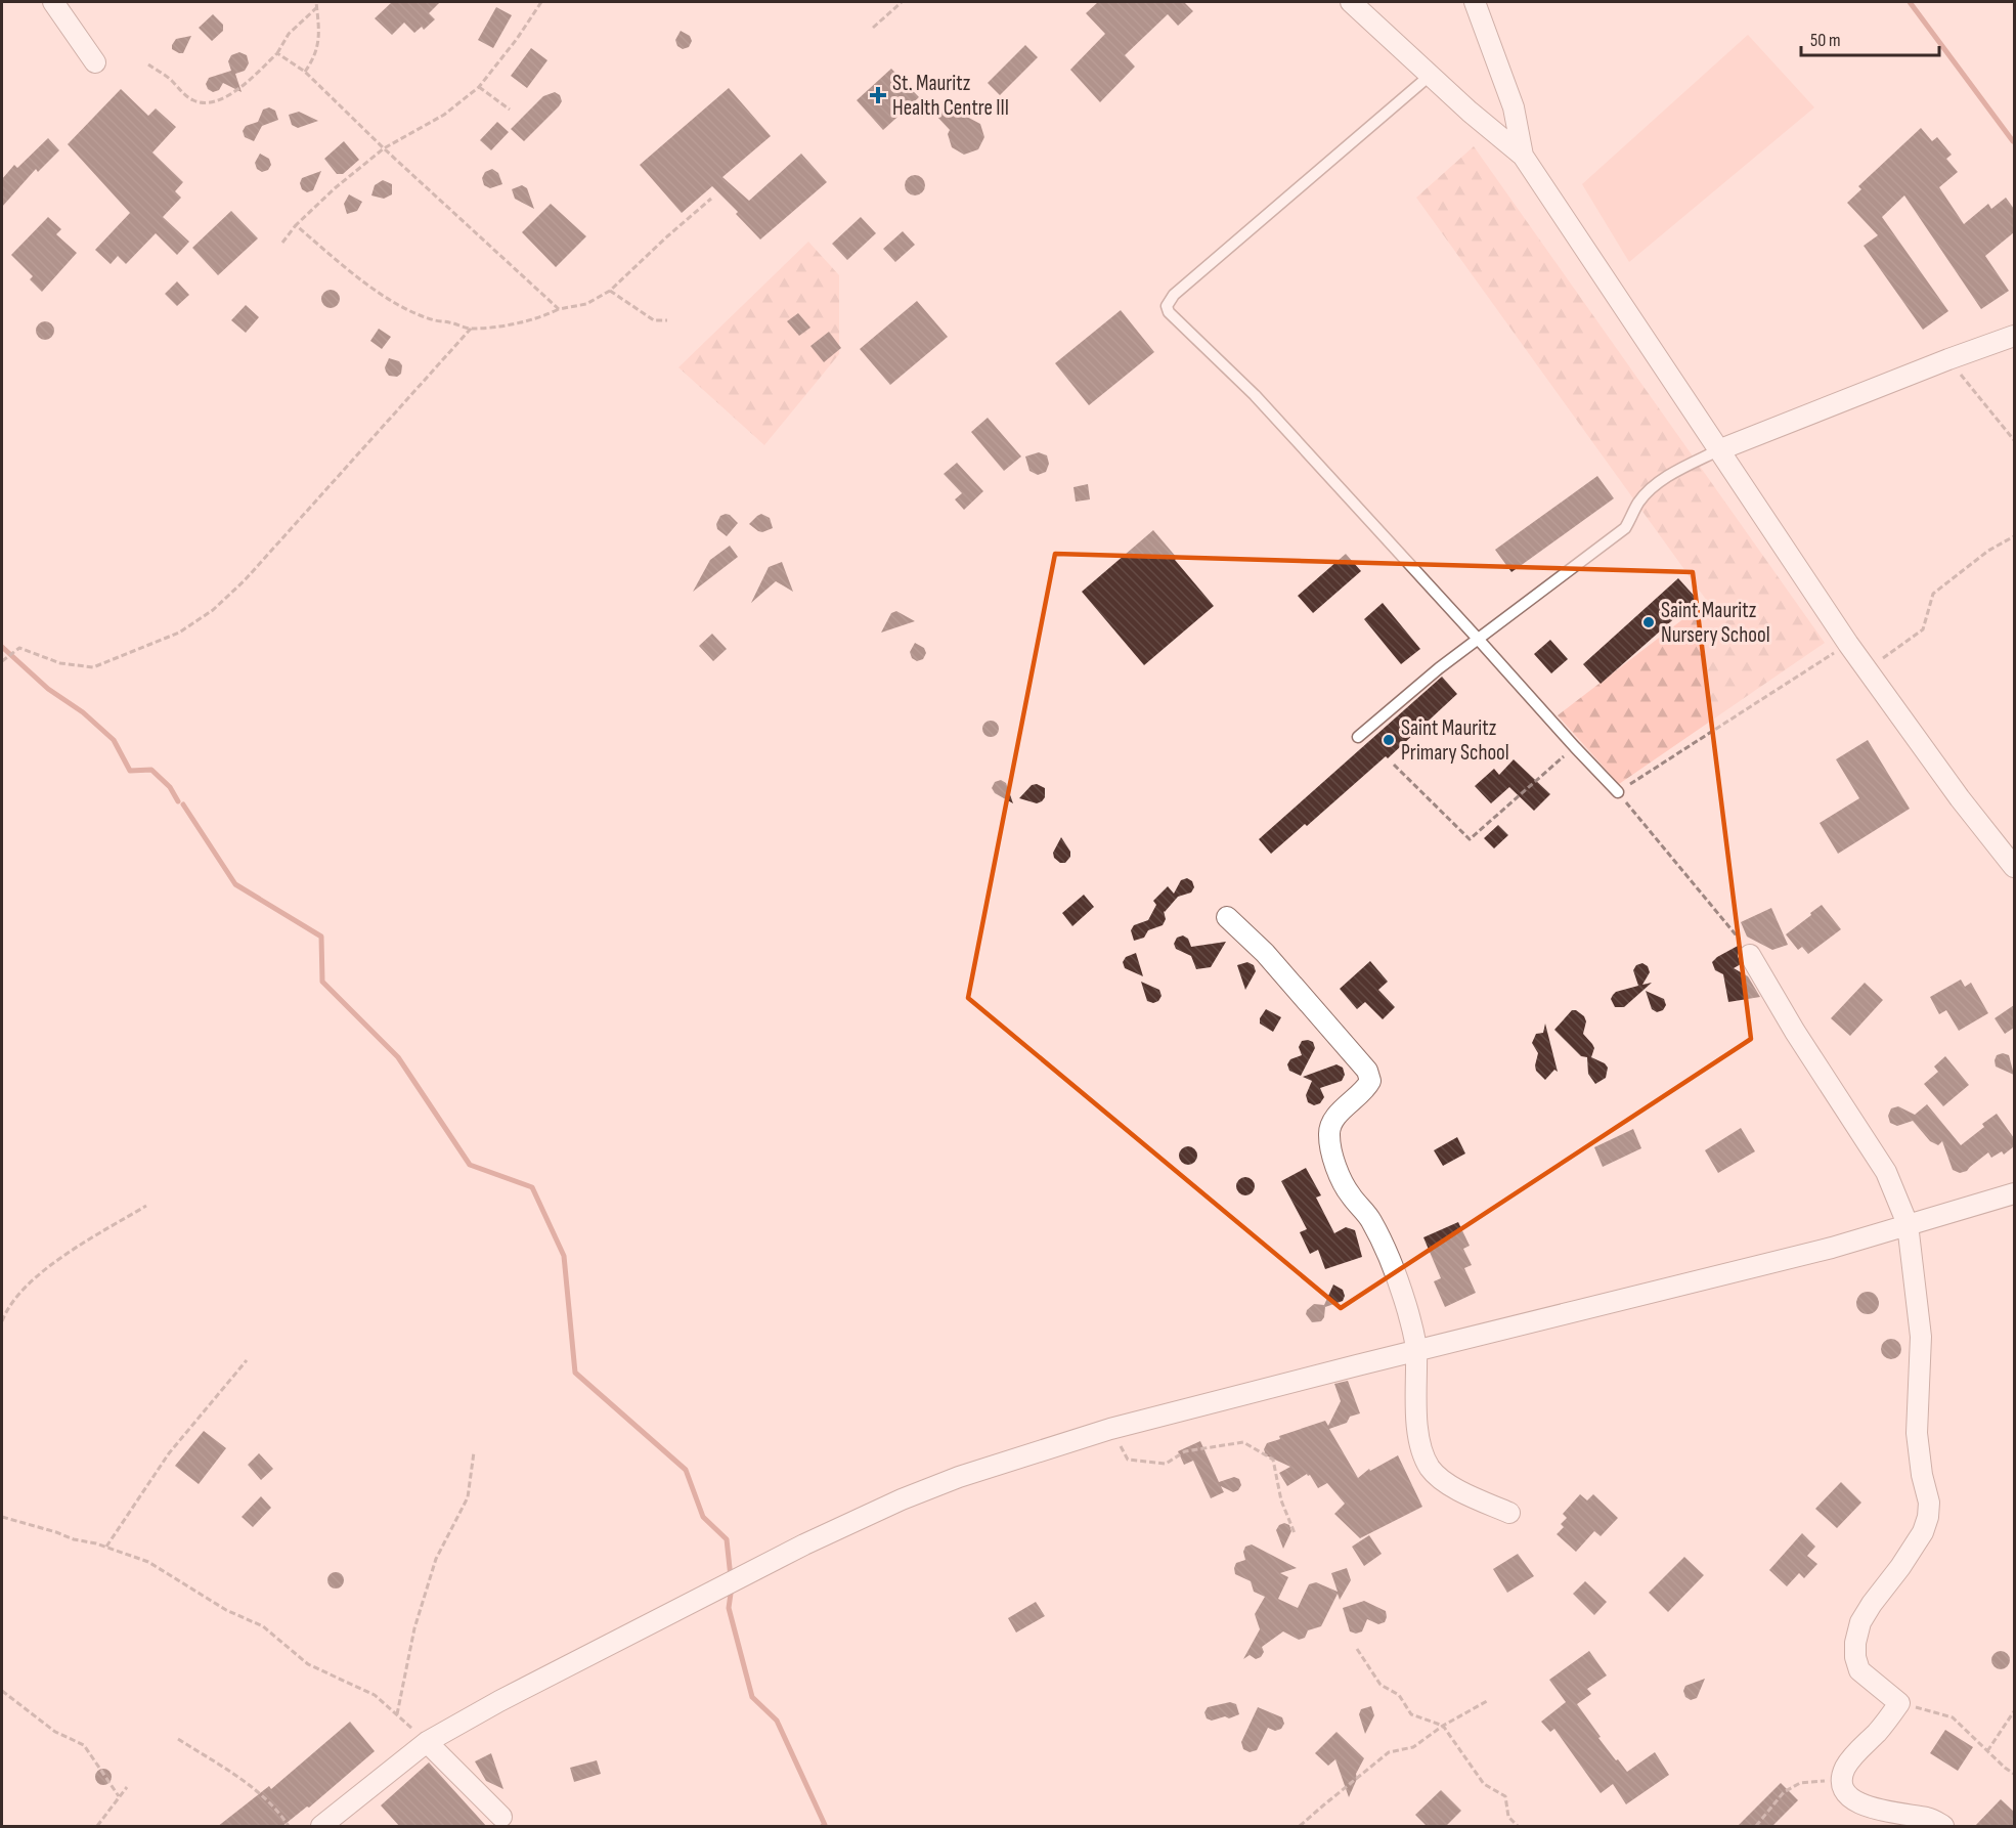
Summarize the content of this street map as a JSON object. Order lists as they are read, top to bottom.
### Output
{
  "places": {
    "health": ["St. Mauritz Health Centre III"],
    "other": ["Saint Mauritz Nursery School", "Saint Mauritz Primary School"]
  },
  "scale_bar": "50 m"
}
